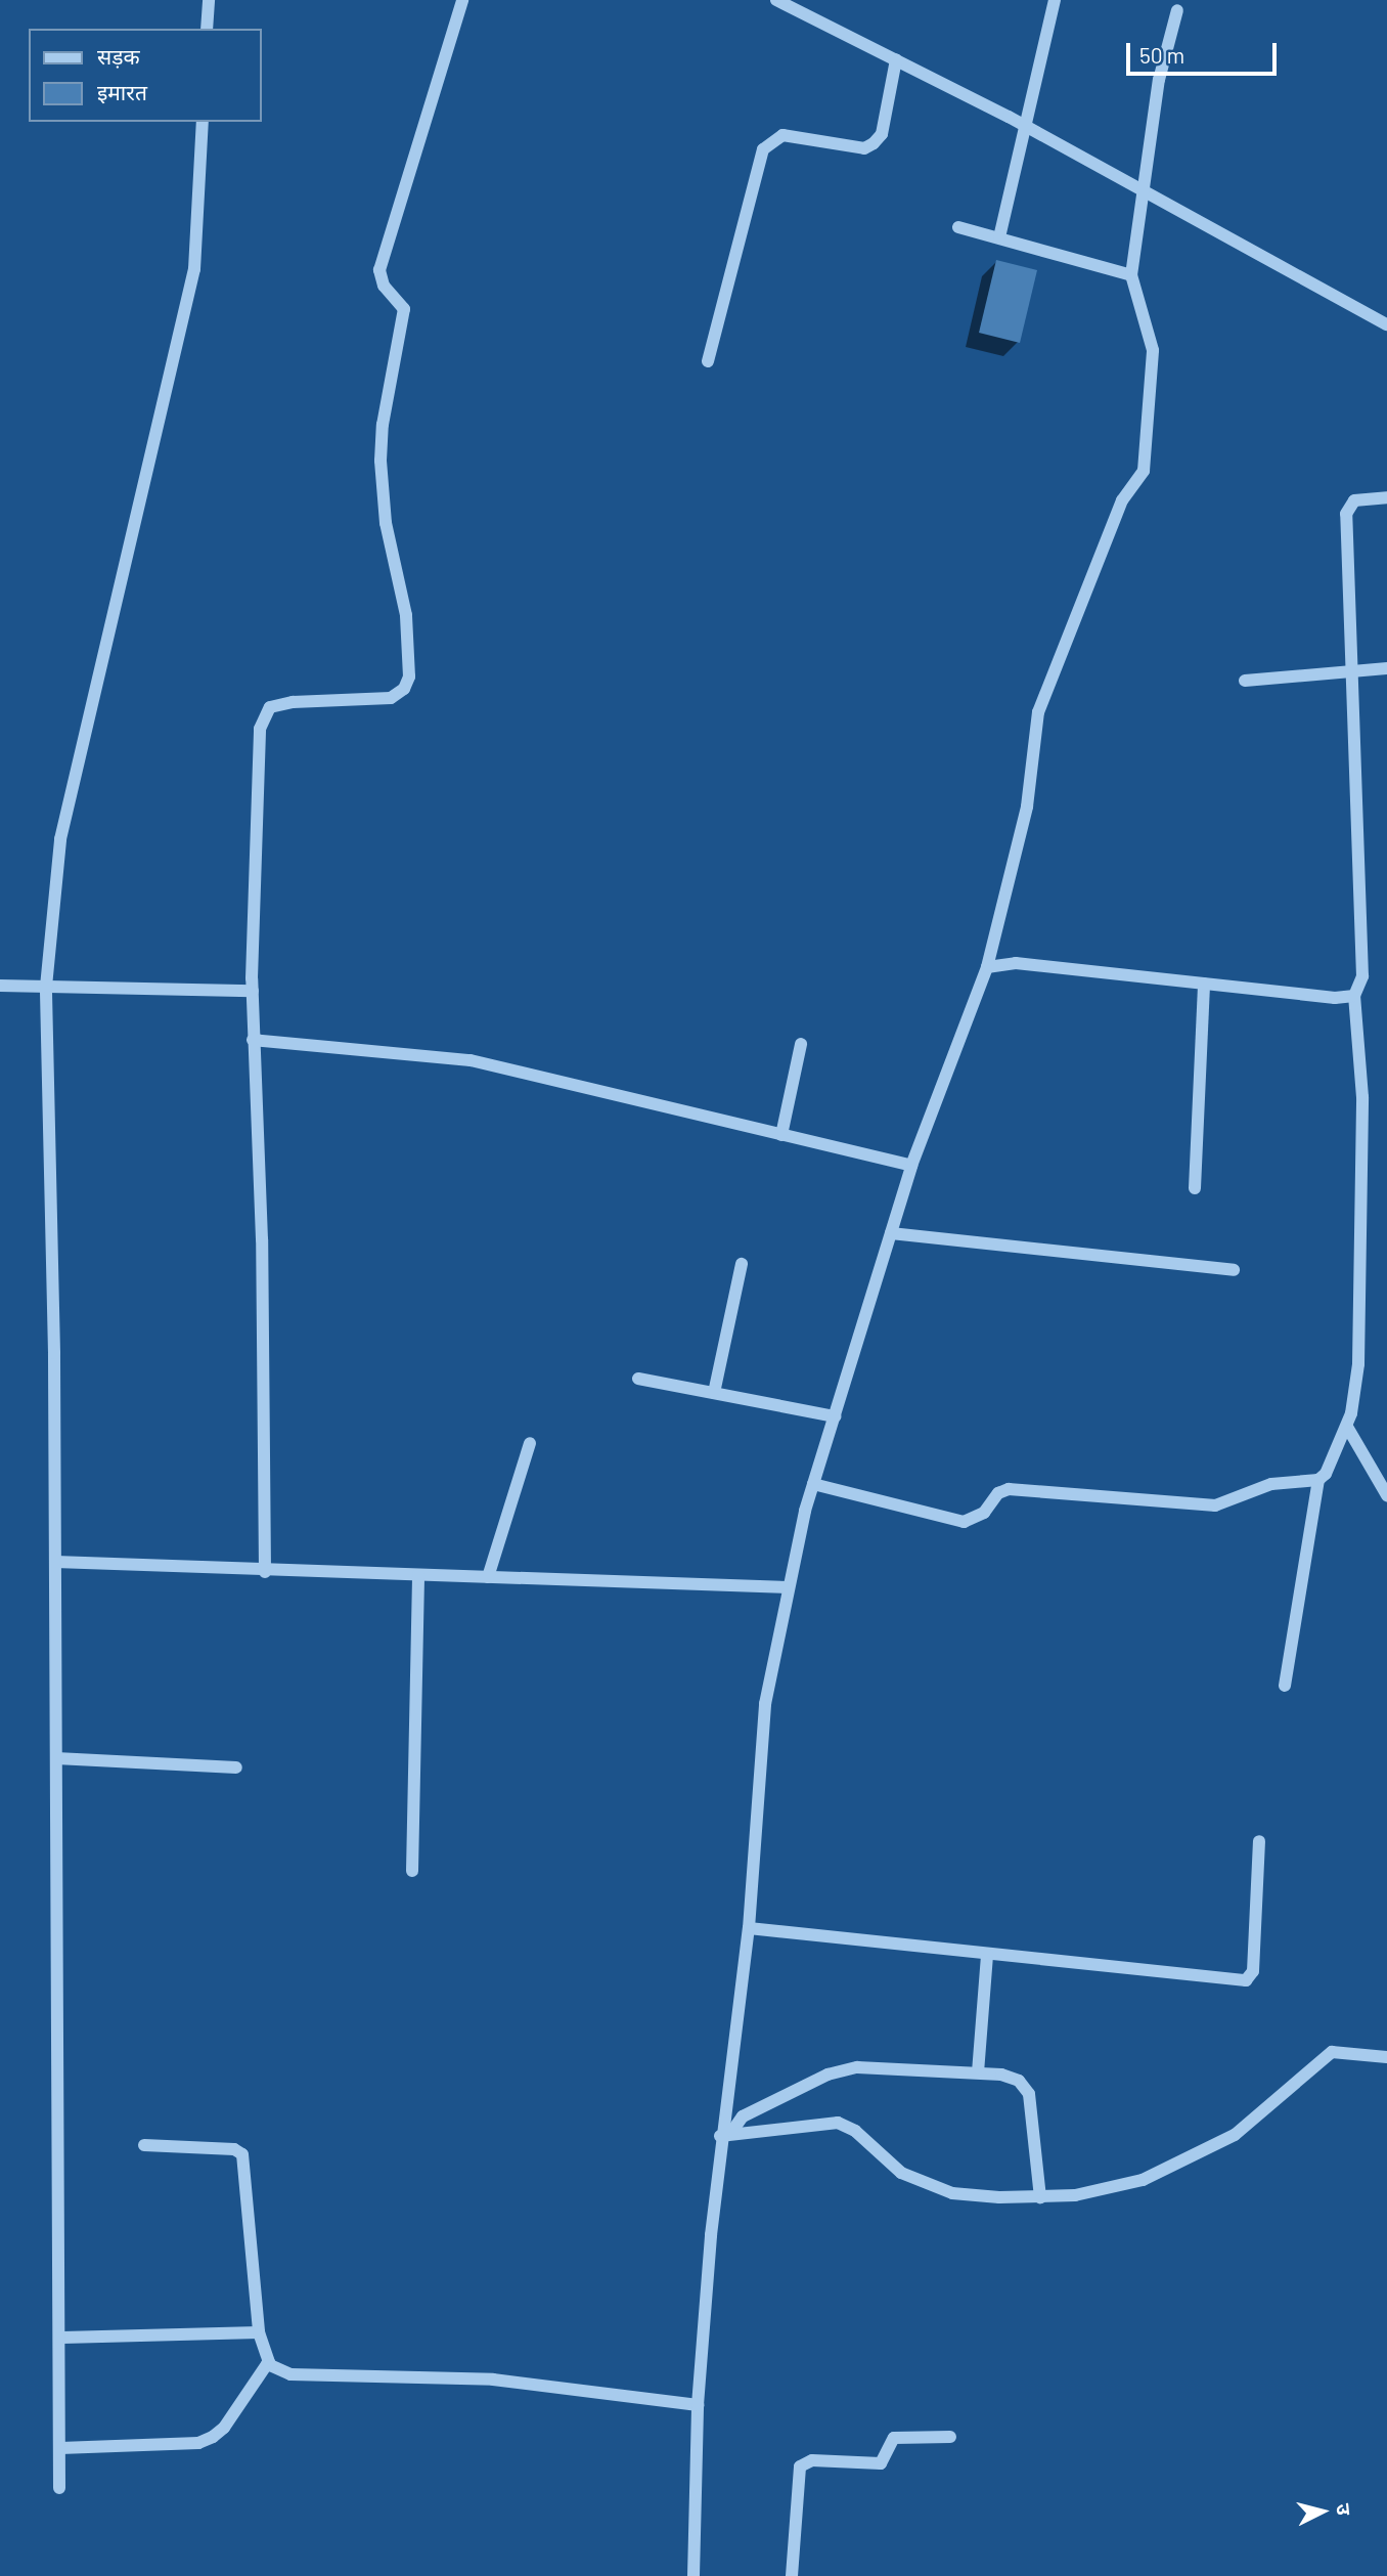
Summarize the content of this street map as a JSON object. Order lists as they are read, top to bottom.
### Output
{
  "legend": ["सड़क", "इमारत"],
  "scale_bar": "50 m",
  "north": "right"
}
